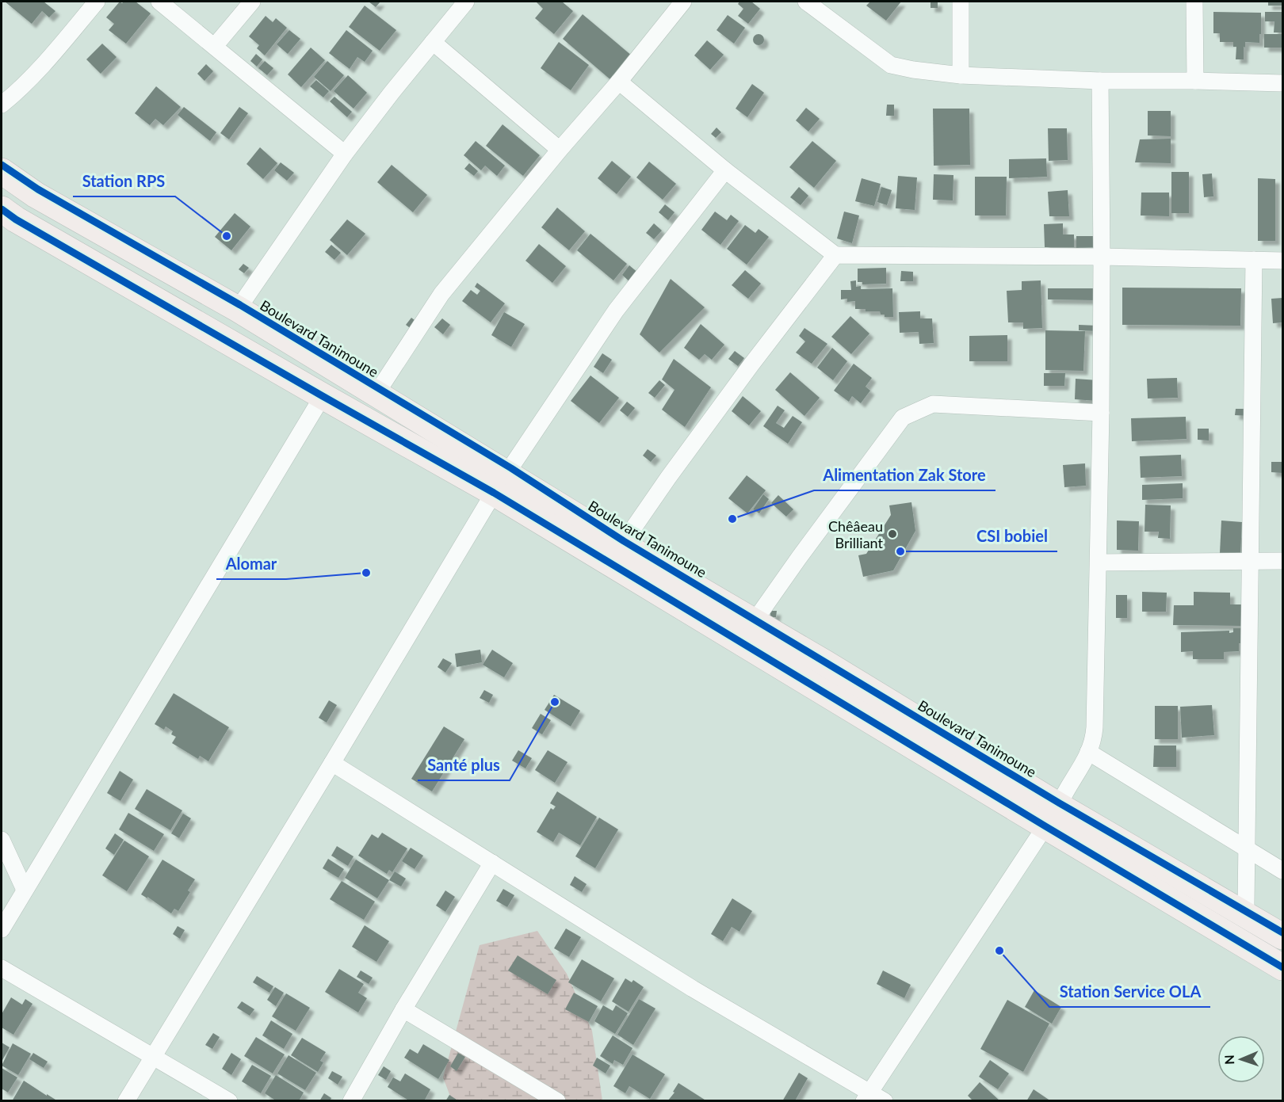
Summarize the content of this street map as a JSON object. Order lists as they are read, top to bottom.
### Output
{
  "streets": {
    "main road": ["Boulevard Tanimoune"]
  },
  "places": [
    "Station RPS",
    "Alimentation Zak Store",
    "Chêâeau Brilliant",
    "CSI bobiel",
    "Alomar",
    "Santé plus",
    "Station Service OLA"
  ],
  "north": "left"
}
